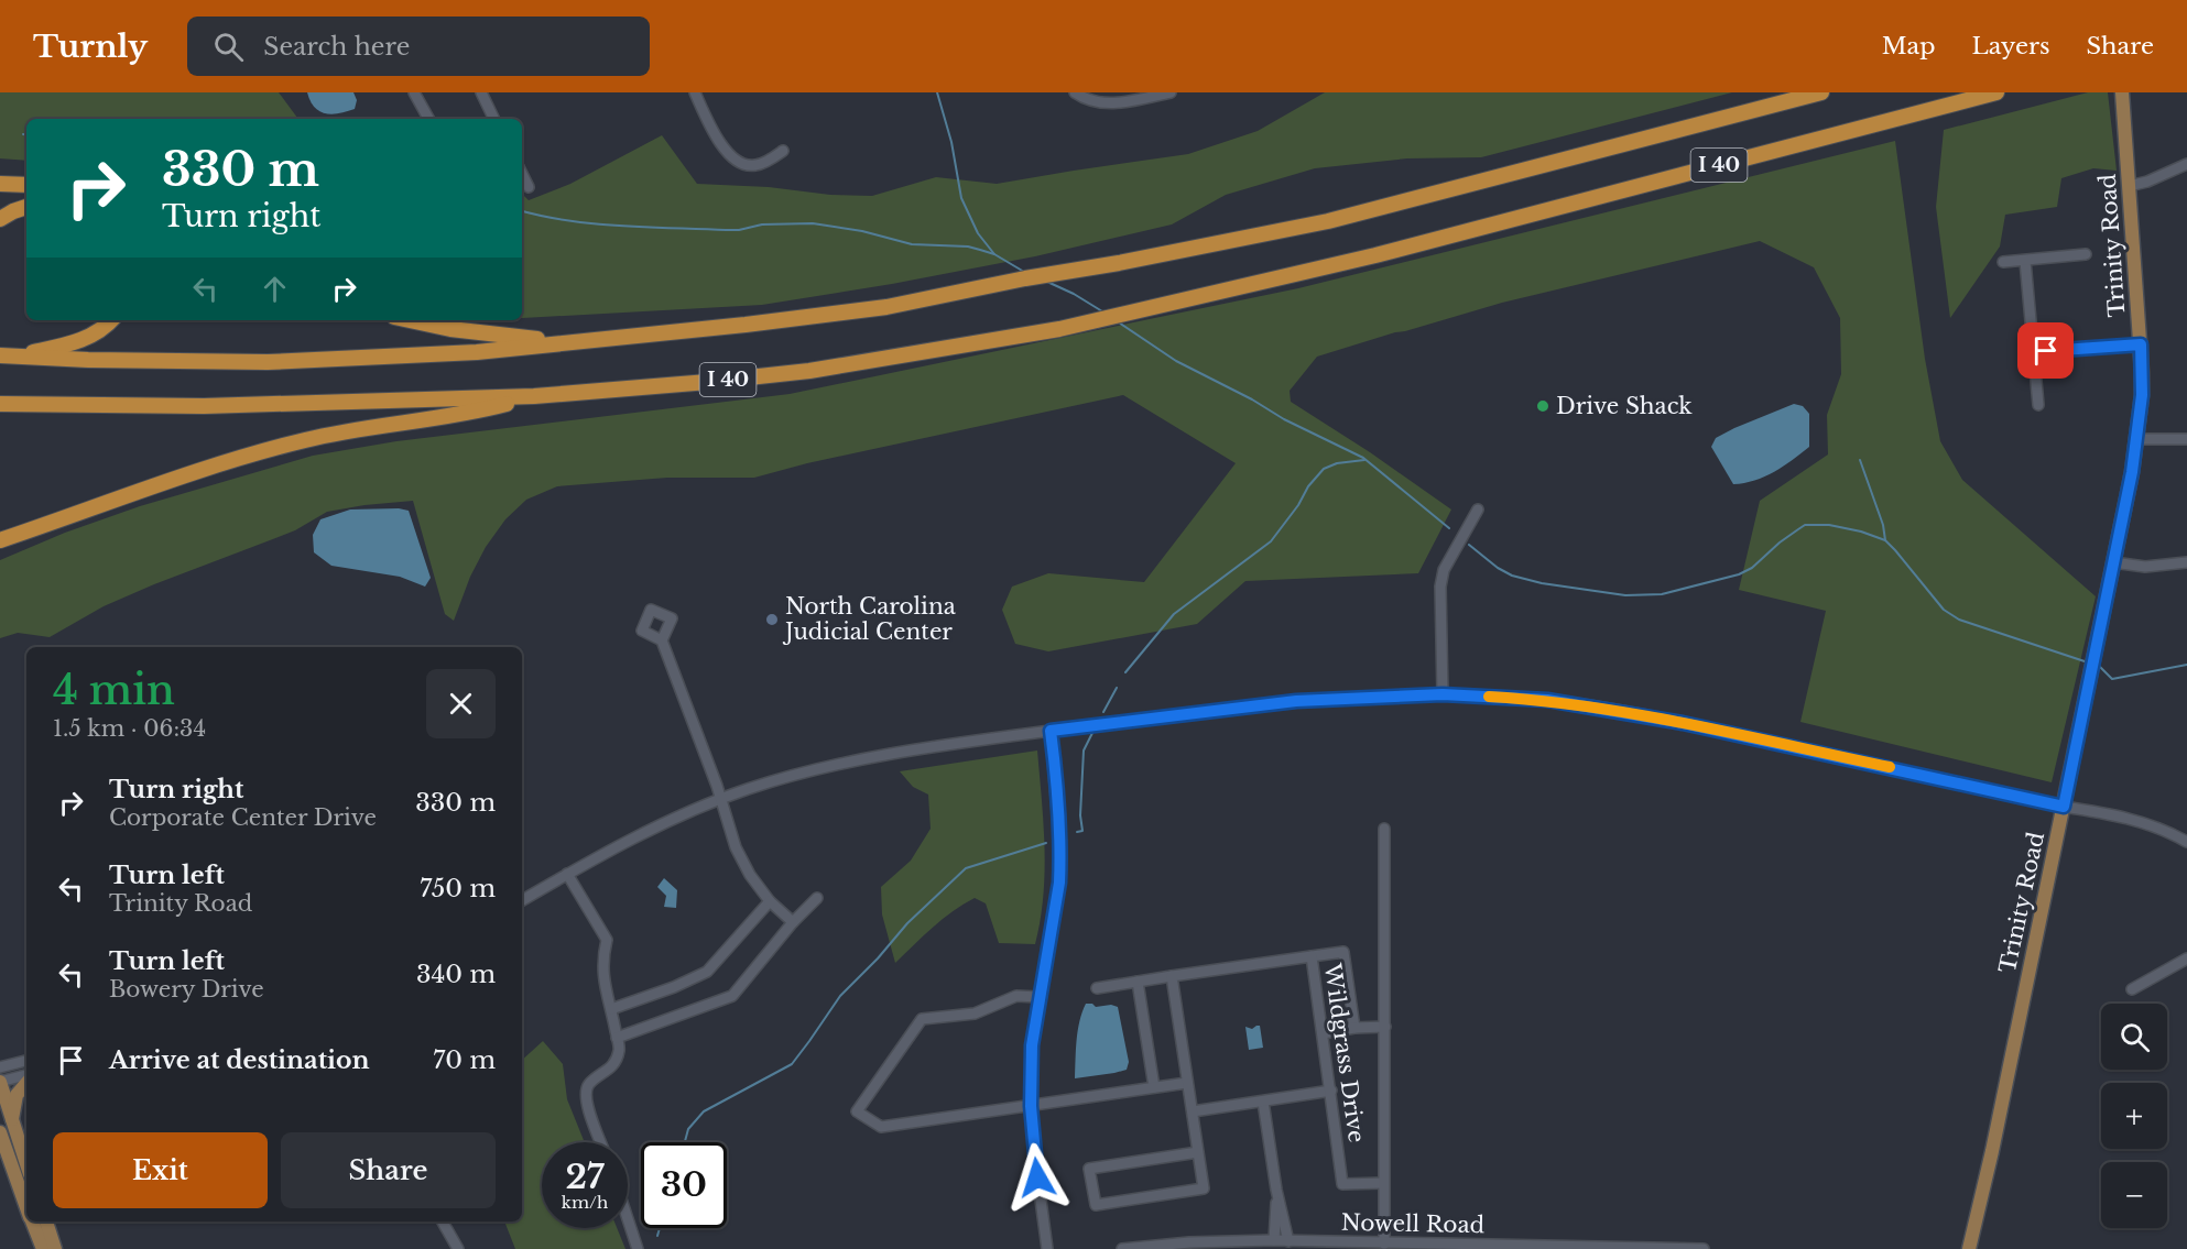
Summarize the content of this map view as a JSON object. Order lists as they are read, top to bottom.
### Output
{
  "streets": {
    "highway": ["I 40"],
    "main road": ["Trinity Road"],
    "street": ["Wildgrass Drive", "Nowell Road"]
  },
  "places": ["Drive Shack", "North Carolina Judicial Center"],
  "page": {
    "header": "Turnly",
    "search": "Search here",
    "nav": ["Map", "Layers", "Share"],
    "turn": ["330 m", "Turn right"],
    "heading": ["4 min", "1.5 km · 06:34"],
    "list": [
      {
        "name": "Turn right",
        "note": "Corporate Center Drive",
        "value": "330 m"
      },
      {
        "name": "Turn left",
        "note": "Trinity Road",
        "value": "750 m"
      },
      {
        "name": "Turn left",
        "note": "Bowery Drive",
        "value": "340 m"
      },
      {
        "name": "Arrive at destination",
        "value": "70 m"
      }
    ],
    "map_buttons": ["+", "−"],
    "buttons": ["Exit", "Share"],
    "speed": "27 km/h",
    "limit": "30"
  }
}
